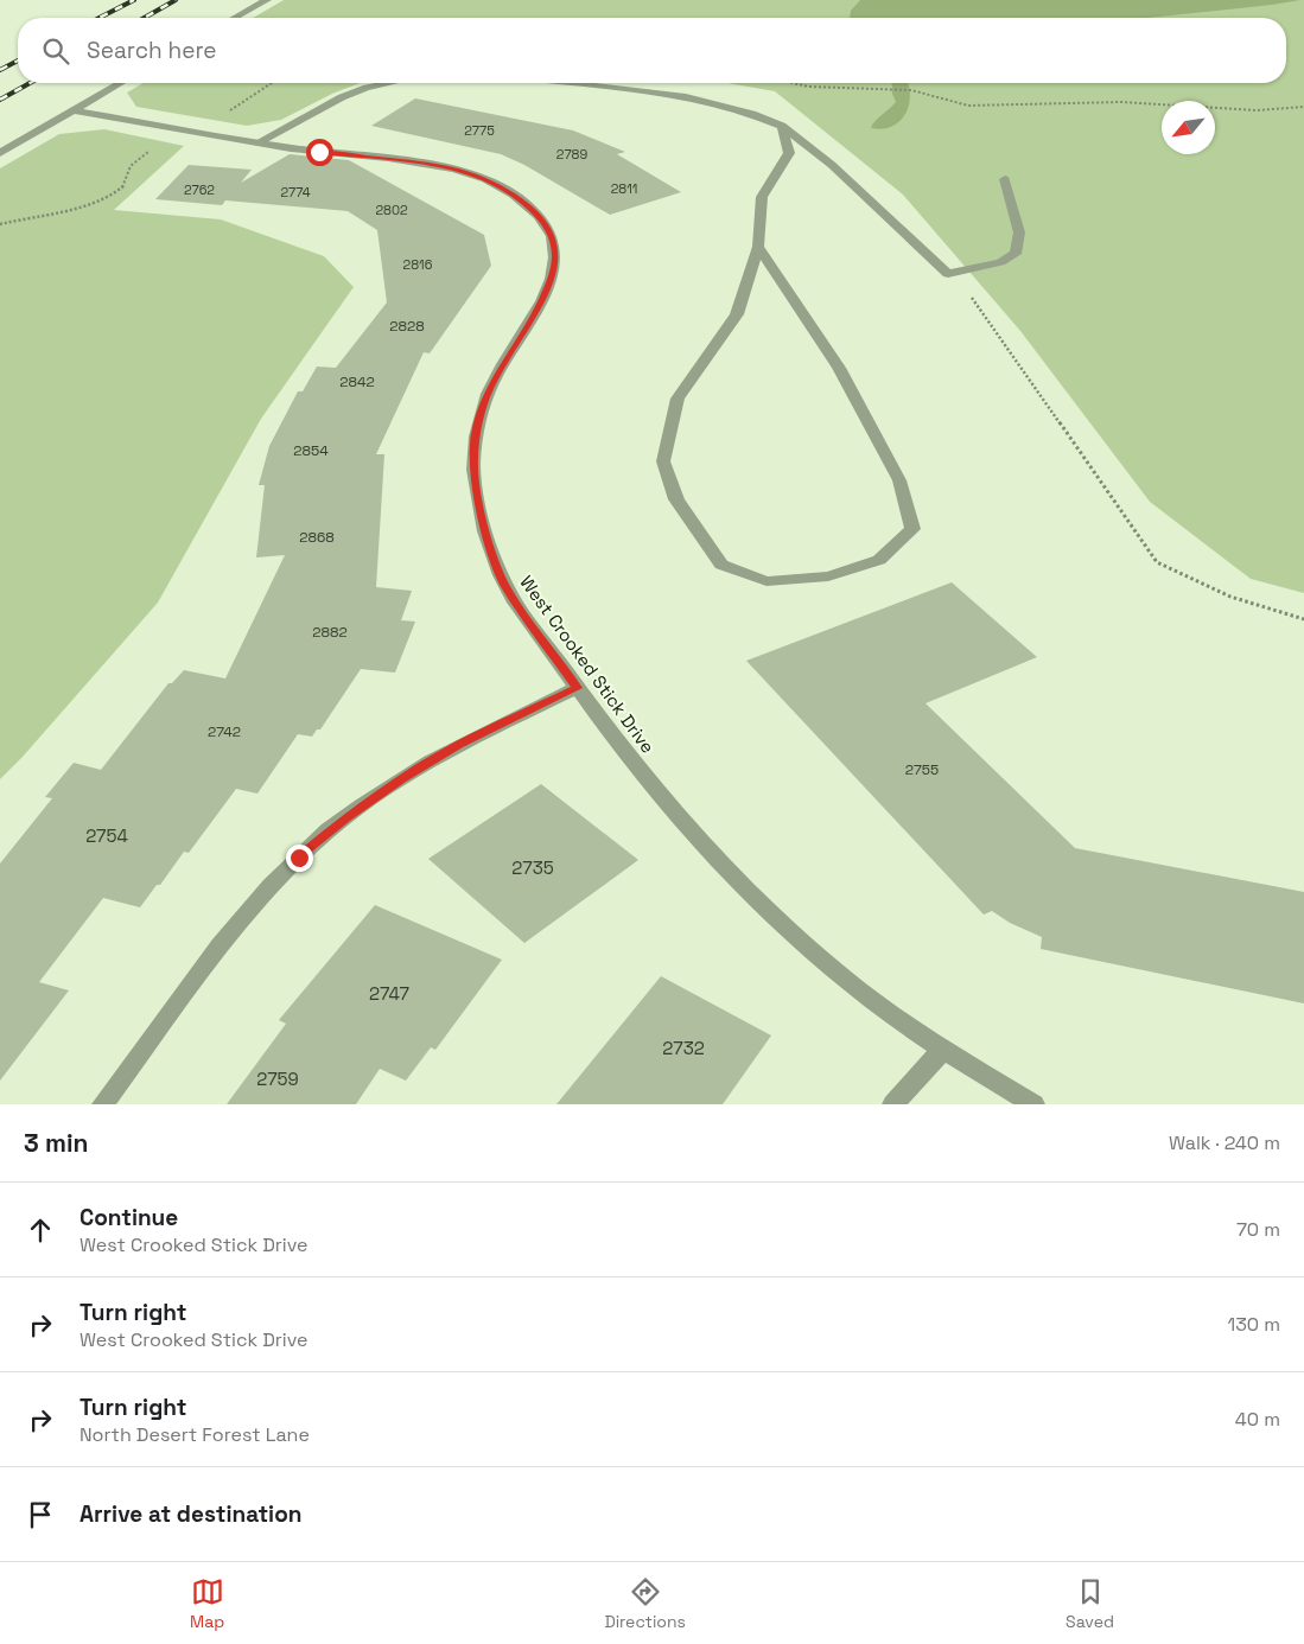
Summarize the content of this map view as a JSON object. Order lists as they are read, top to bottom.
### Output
{
  "streets": {
    "street": ["West Crooked Stick Drive"]
  },
  "house_numbers": [
    "2775",
    "2789",
    "2811",
    "2762",
    "2774",
    "2802",
    "2816",
    "2828",
    "2842",
    "2854",
    "2868",
    "2882",
    "2742",
    "2755",
    "2754",
    "2735",
    "2747",
    "2732",
    "2759"
  ],
  "north": "bottom left",
  "page": {
    "search": "Search here",
    "heading": ["3 min", "Walk · 240 m"],
    "list": [
      ["Continue", "West Crooked Stick Drive", "70 m"],
      ["Turn right", "West Crooked Stick Drive", "130 m"],
      ["Turn right", "North Desert Forest Lane", "40 m"],
      "Arrive at destination"
    ],
    "nav": ["Map", "Directions", "Saved"]
  }
}
